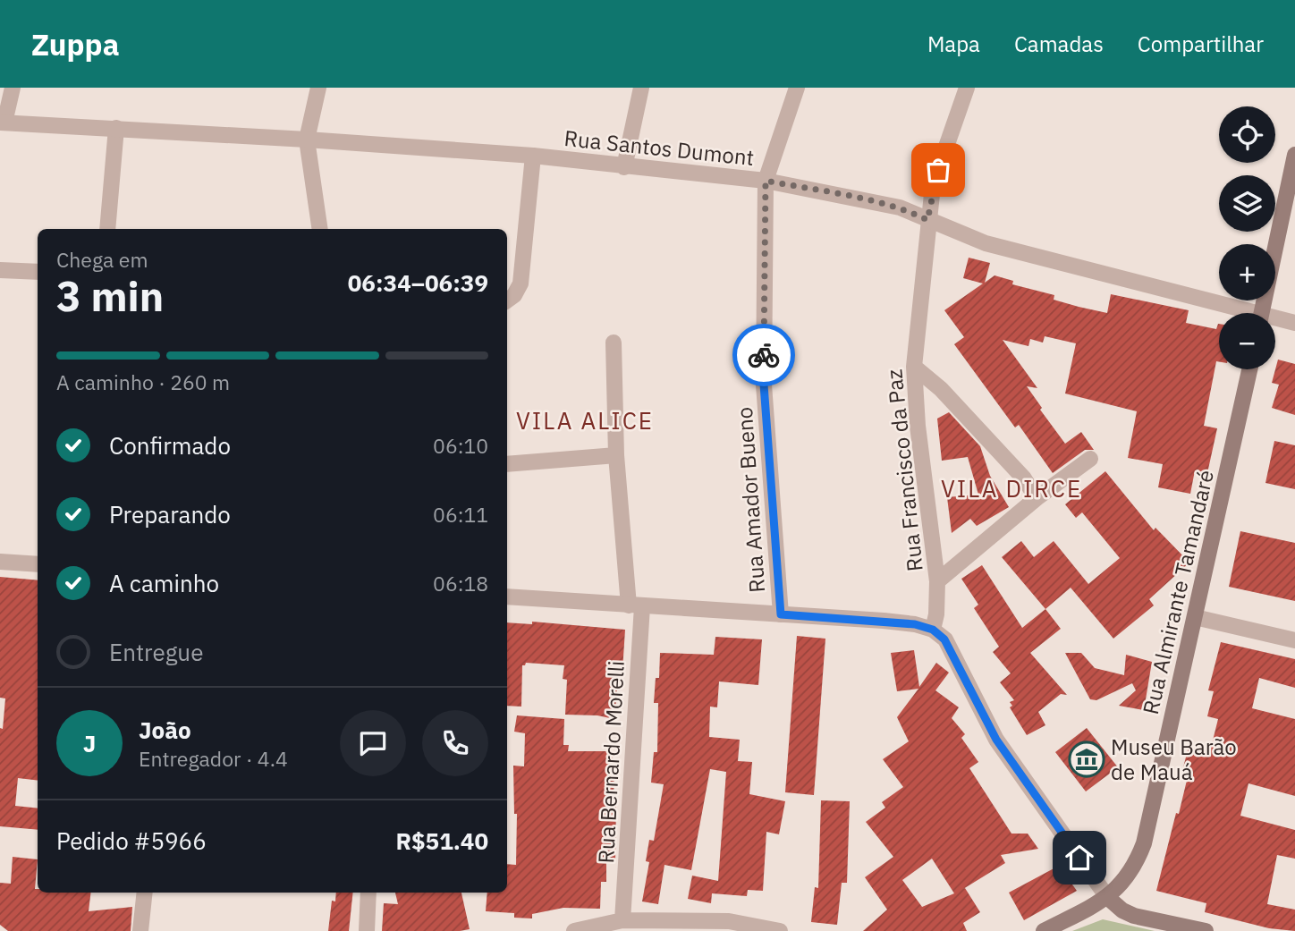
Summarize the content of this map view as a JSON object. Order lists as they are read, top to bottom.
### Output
{
  "streets": {
    "main road": ["Rua Almirante Tamandaré"],
    "street": [
      "Rua Santos Dumont",
      "Rua Francisco da Paz",
      "Rua Amador Bueno",
      "Rua Bernardo Morelli"
    ]
  },
  "crossings": [
    ["Rua Santos Dumont", "Rua Francisco da Paz"],
    ["Rua Santos Dumont", "Rua Amador Bueno"]
  ],
  "districts": ["VILA ALICE", "VILA DIRCE"],
  "places": {
    "museum": ["Museu Barão de Mauá"]
  },
  "page": {
    "header": "Zuppa",
    "nav": ["Mapa", "Camadas", "Compartilhar"],
    "map_buttons": ["+", "−"],
    "heading": ["3 min", "Chega em", "06:34–06:39"],
    "panel": [
      "João",
      "Entregador · 4.4",
      "Pedido #5966",
      "R$51.40"
    ],
    "bar": "A caminho · 260 m",
    "list": [
      ["Confirmado", "06:10"],
      ["Preparando", "06:11"],
      ["A caminho", "06:18"],
      "Entregue"
    ],
    "round": "J"
  }
}
